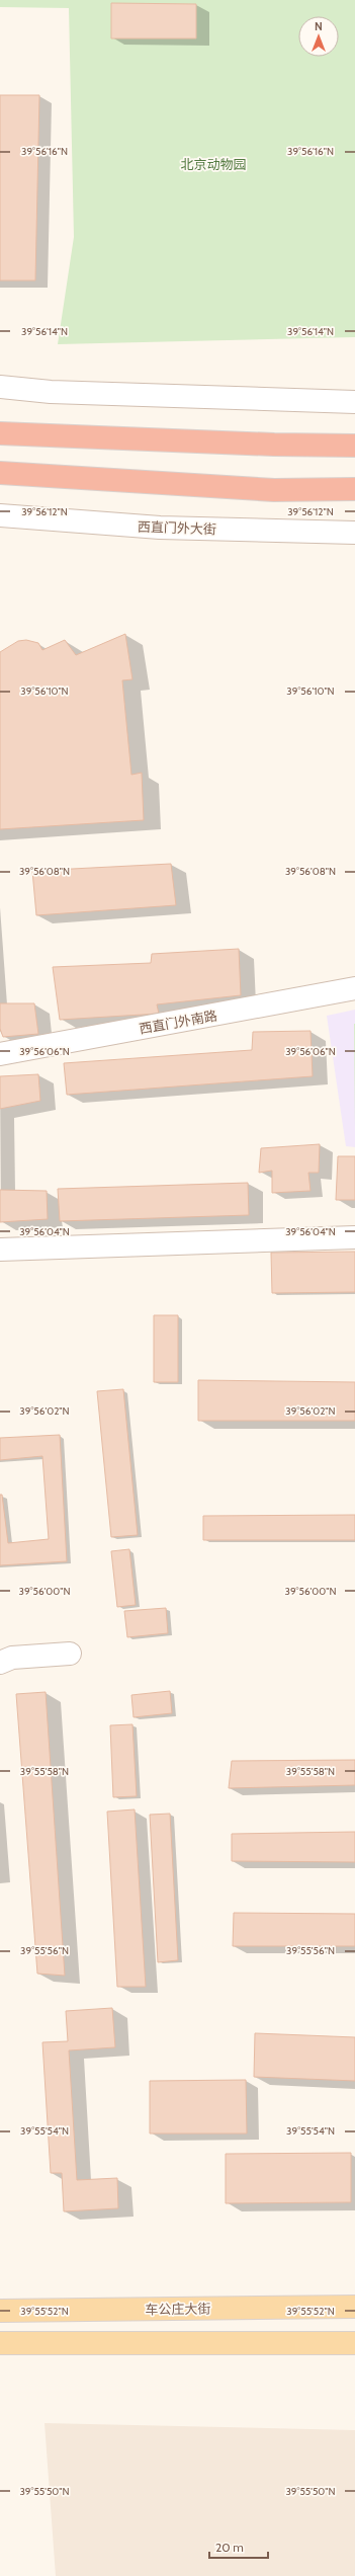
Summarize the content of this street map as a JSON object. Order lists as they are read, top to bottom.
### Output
{
  "streets": {
    "main road": ["车公庄大街"],
    "street": ["西直门外大街", "西直门外南路"]
  },
  "parks": ["北京动物园"],
  "scale_bar": "20 m",
  "north": "top",
  "coordinates": [
    "39°56'16\"N",
    "39°56'14\"N",
    "39°56'12\"N",
    "39°56'10\"N",
    "39°56'08\"N",
    "39°56'06\"N",
    "39°56'04\"N",
    "39°56'02\"N",
    "39°56'00\"N",
    "39°55'58\"N",
    "39°55'56\"N",
    "39°55'54\"N",
    "39°55'52\"N",
    "39°55'50\"N"
  ]
}
